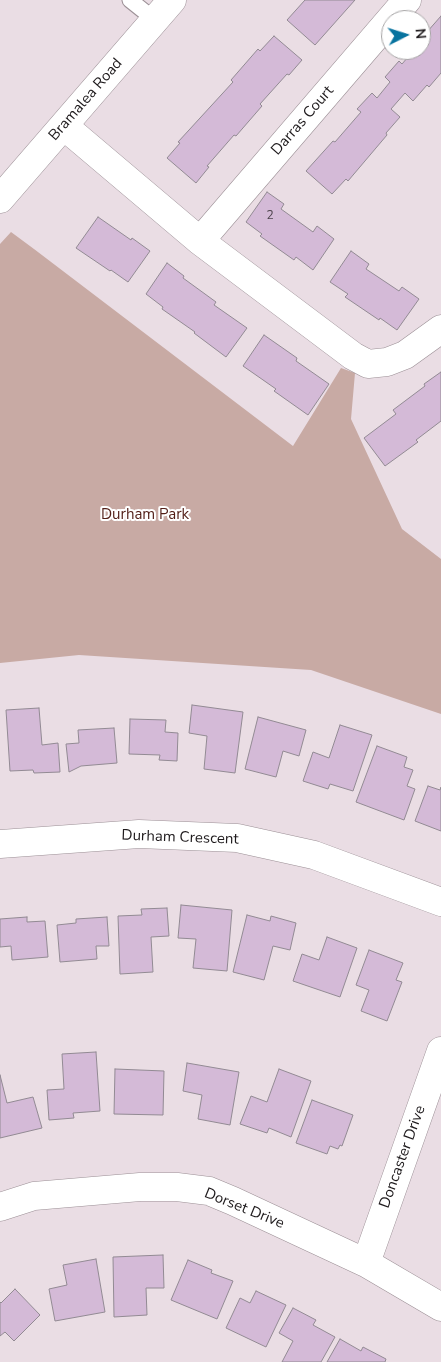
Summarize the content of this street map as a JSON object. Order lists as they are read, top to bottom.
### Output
{
  "streets": {
    "street": [
      "Bramalea Road",
      "Darras Court",
      "Durham Crescent",
      "Doncaster Drive",
      "Dorset Drive"
    ]
  },
  "crossings": [
    ["Doncaster Drive", "Dorset Drive"]
  ],
  "parks": ["Durham Park"],
  "house_numbers": ["2"],
  "north": "right"
}
